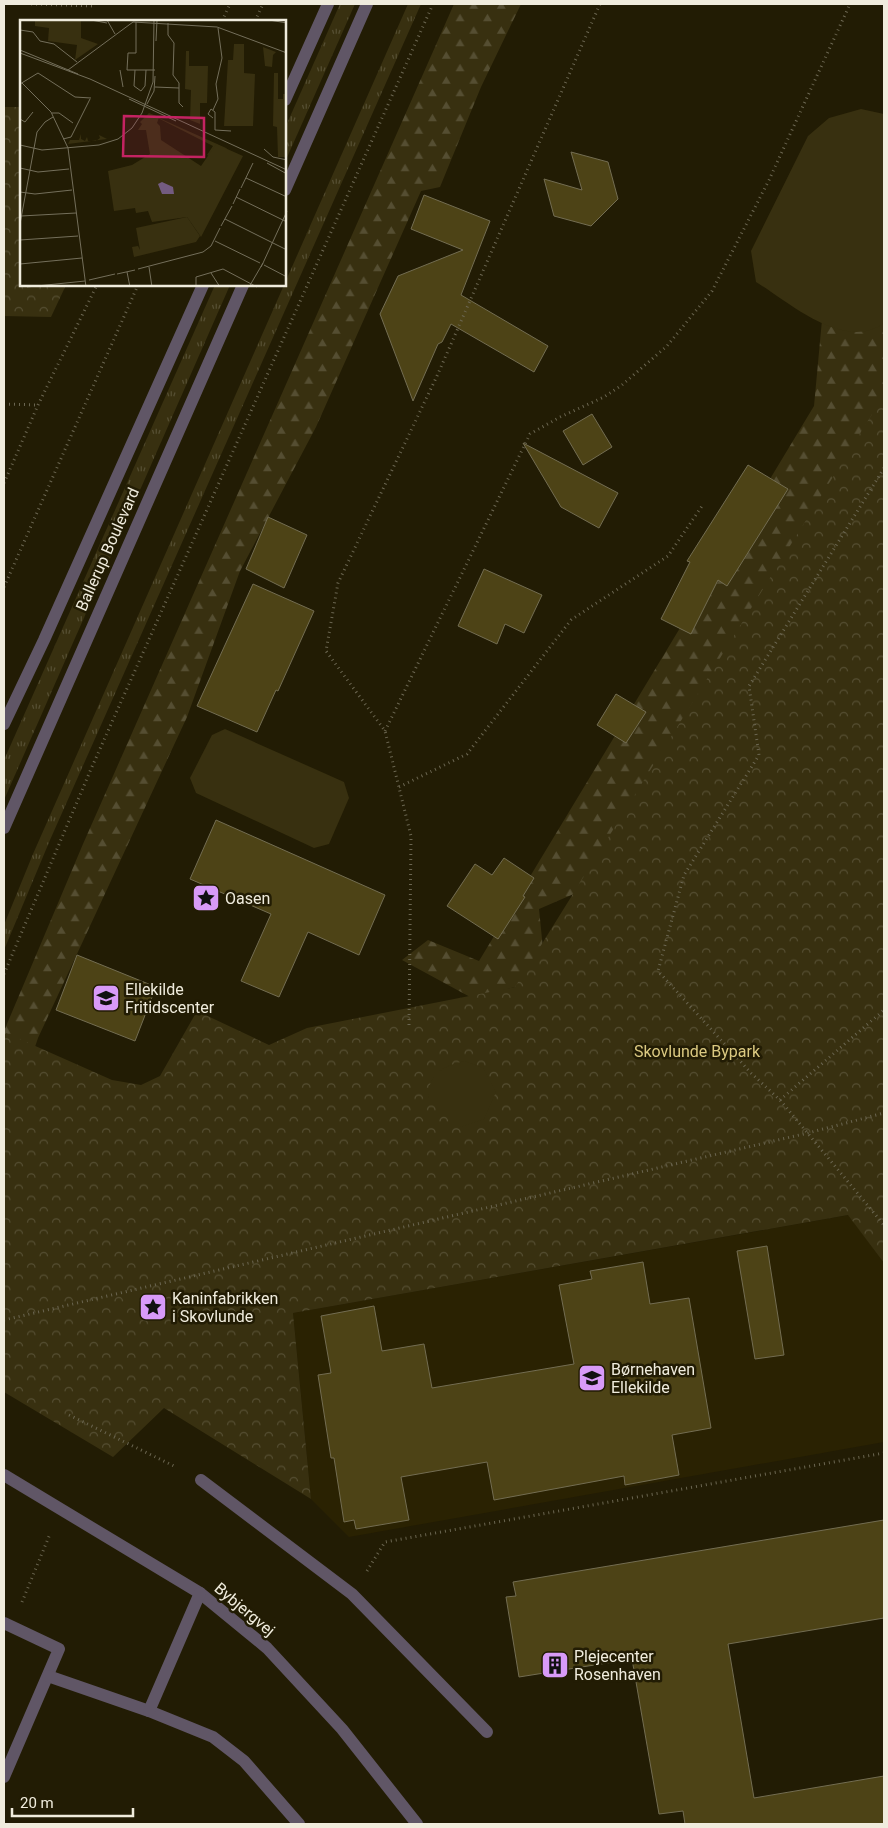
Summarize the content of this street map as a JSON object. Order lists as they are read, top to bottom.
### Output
{
  "streets": {
    "street": ["Ballerup Boulevard", "Bybjergvej"]
  },
  "parks": ["Skovlunde Bypark"],
  "places": {
    "place": ["Oasen", "Kaninfabrikken i Skovlunde"],
    "school or university": ["Ellekilde Fritidscenter", "Børnehaven Ellekilde"],
    "building": ["Plejecenter Rosenhaven"]
  },
  "scale_bar": "20 m"
}
